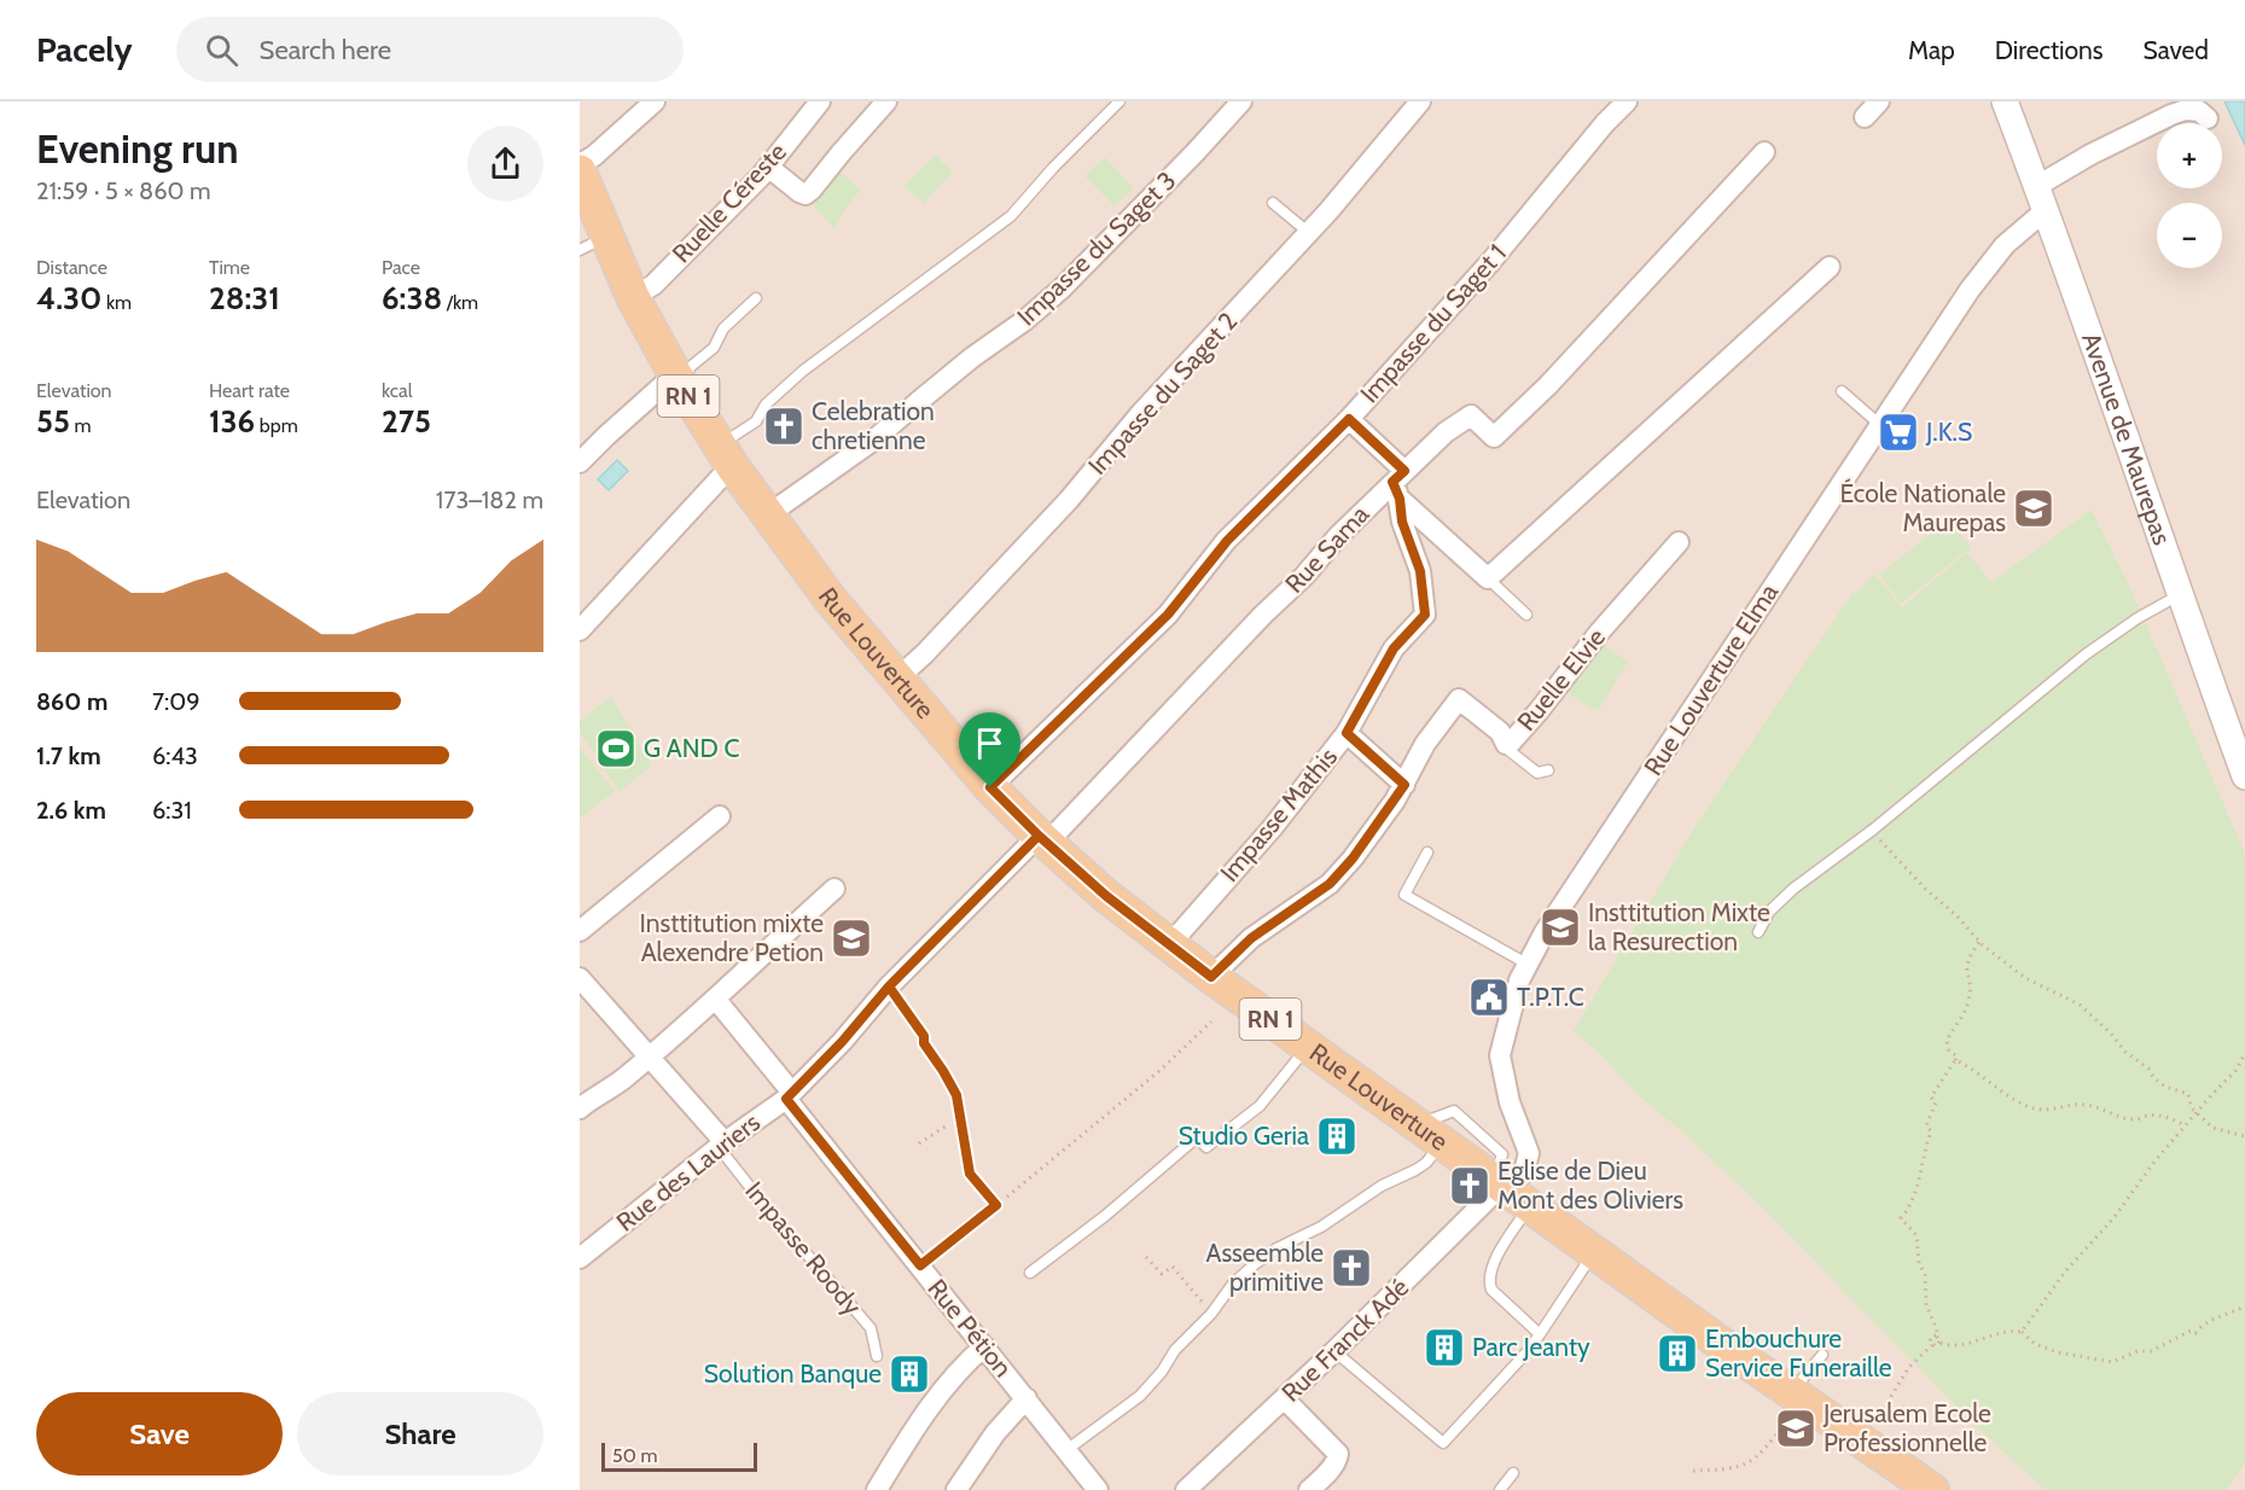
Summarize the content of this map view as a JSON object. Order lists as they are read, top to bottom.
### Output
{
  "streets": {
    "main road": ["RN 1", "Rue Louverture"],
    "street": [
      "Ruelle Céreste",
      "Impasse du Saget 3",
      "Impasse du Saget 1",
      "Impasse du Saget 2",
      "Avenue de Maurepas",
      "Rue Sama",
      "Ruelle Elvie",
      "Rue Louverture Elma",
      "Impasse Mathis",
      "Rue des Lauriers",
      "Rue Pétion",
      "Rue Franck Adé"
    ],
    "lane": ["Impasse Roody"]
  },
  "crossings": [
    ["Ruelle Céreste", "Rue Louverture"],
    ["Impasse du Saget 3", "Rue Louverture"],
    ["Impasse du Saget 1", "Rue Louverture"],
    ["Impasse du Saget 2", "Rue Louverture"],
    ["Avenue de Maurepas", "Rue Louverture Elma"],
    ["Rue Sama", "Rue Louverture"],
    ["Rue Sama", "Impasse Mathis"],
    ["Rue Sama", "Rue des Lauriers"],
    ["Rue Louverture", "Ruelle Elvie"],
    ["Rue Louverture", "Rue Louverture Elma"],
    ["Rue Louverture", "Impasse Mathis"],
    ["Rue Louverture", "Rue des Lauriers"],
    ["Rue Louverture", "Rue Franck Adé"],
    ["Rue Louverture Elma", "Rue Franck Adé"],
    ["Rue des Lauriers", "Impasse Roody"],
    ["Rue des Lauriers", "Rue Pétion"]
  ],
  "places": {
    "church": ["Celebration chretienne", "Eglise de Dieu Mont des Oliviers", "Asseemble primitive"],
    "supermarket": ["J.K.S"],
    "school or university": [
      "École Nationale Maurepas",
      "Insttitution Mixte la Resurection",
      "Insttitution mixte Alexendre Petion",
      "Jerusalem Ecole Professionnelle"
    ],
    "sports": ["G AND C"],
    "public building": ["T.P.T.C"],
    "building": [
      "Studio Geria",
      "Parc Jeanty",
      "Embouchure Service Funeraille",
      "Solution Banque"
    ]
  },
  "scale_bar": "50 m",
  "page": {
    "header": "Pacely",
    "search": "Search here",
    "nav": ["Map", "Directions", "Saved"],
    "heading": ["Evening run", "21:59 · 5 × 860 m"],
    "map_buttons": ["+", "−"],
    "stats": [
      ["Distance", "4.30 km"],
      ["Time", "28:31"],
      ["Pace", "6:38 /km"],
      ["Elevation", "55 m"],
      ["Heart rate", "136 bpm"],
      ["kcal", "275"]
    ],
    "chart": ["Elevation", "173–182 m"],
    "list": [
      {
        "name": "860 m",
        "note": "7:09"
      },
      {
        "name": "1.7 km",
        "note": "6:43"
      },
      {
        "name": "2.6 km",
        "note": "6:31"
      }
    ],
    "buttons": ["Save", "Share"],
    "scale": "50 m"
  }
}
